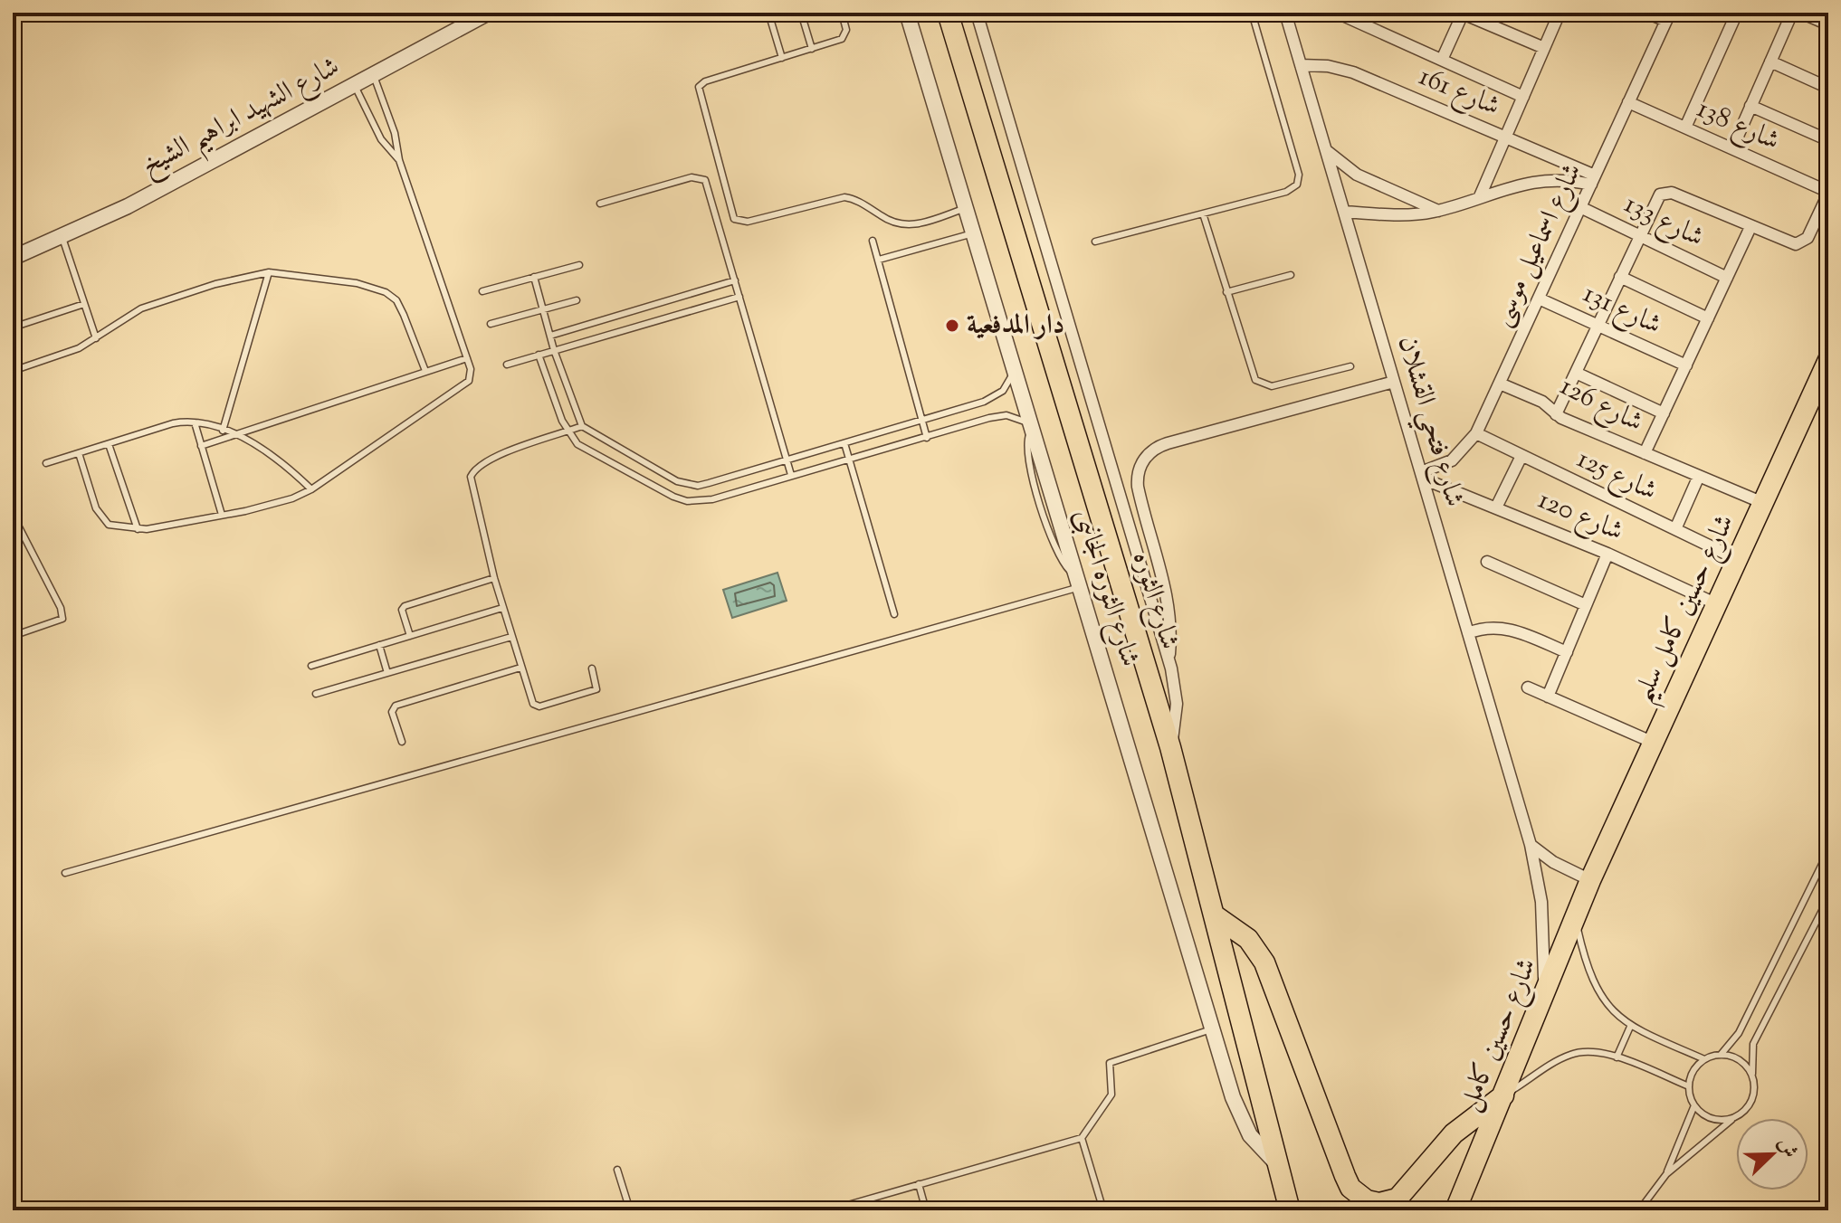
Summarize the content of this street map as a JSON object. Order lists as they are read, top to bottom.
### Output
{
  "streets": {
    "highway": ["شارع الثوره", "شارع حسين كامل سليم", "شارع حسين كامل"],
    "street": [
      "شارع 161",
      "شارع الشهيد ابراهيم الشيخ",
      "شارع 138",
      "شارع 133",
      "شارع اسماعيل موسى",
      "شارع 131",
      "شارع 126",
      "شارع فتحي القشلان",
      "شارع 125",
      "شارع 120",
      "شارع الثوره الجانبى"
    ]
  },
  "crossings": [
    ["شارع 161", "شارع اسماعيل موسى"],
    ["شارع 161", "شارع فتحي القشلان"],
    ["شارع 138", "شارع اسماعيل موسى"],
    ["شارع 133", "شارع اسماعيل موسى"],
    ["شارع اسماعيل موسى", "شارع 131"],
    ["شارع اسماعيل موسى", "شارع 126"],
    ["شارع اسماعيل موسى", "شارع فتحي القشلان"],
    ["شارع اسماعيل موسى", "شارع 125"],
    ["شارع اسماعيل موسى", "شارع 120"],
    ["شارع 126", "شارع حسين كامل سليم"],
    ["شارع فتحي القشلان", "شارع 120"],
    ["شارع فتحي القشلان", "شارع حسين كامل"],
    ["شارع 125", "شارع حسين كامل سليم"],
    ["شارع 120", "شارع حسين كامل سليم"],
    ["شارع الثوره الجانبى", "شارع الثوره"],
    ["شارع حسين كامل سليم", "شارع حسين كامل"]
  ],
  "places": ["دار المدفعية"],
  "north": "top right"
}
